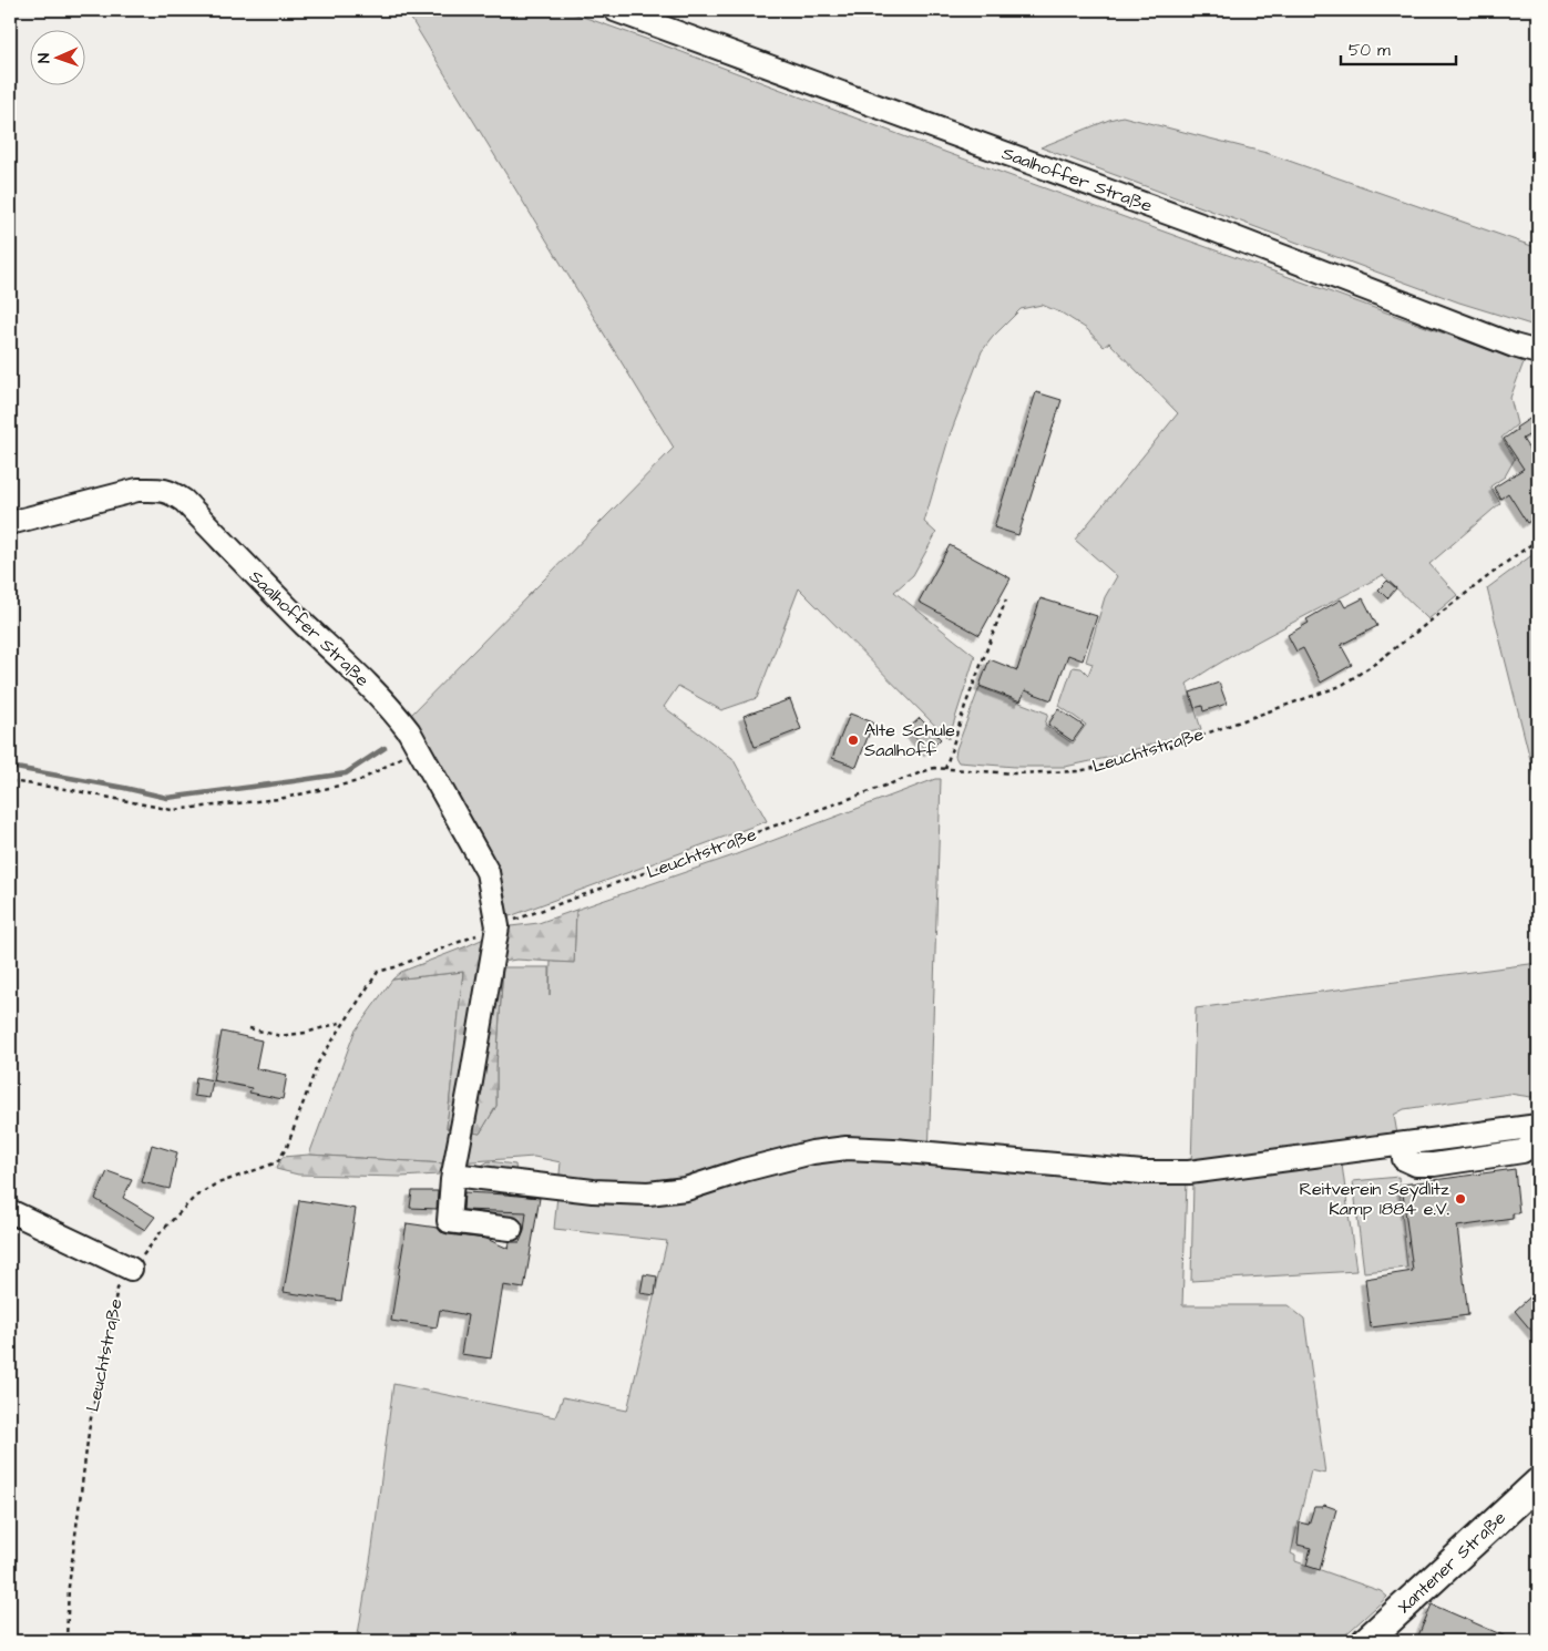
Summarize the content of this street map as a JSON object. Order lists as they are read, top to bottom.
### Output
{
  "streets": {
    "main road": ["Xantener Straße"],
    "street": ["Saalhoffer Straße"],
    "path": ["Leuchtstraße"]
  },
  "crossings": [
    ["Saalhoffer Straße", "Leuchtstraße"]
  ],
  "places": ["Alte Schule Saalhoff", "Reitverein Seydlitz Kamp 1884 e.V."],
  "scale_bar": "50 m",
  "north": "left"
}
